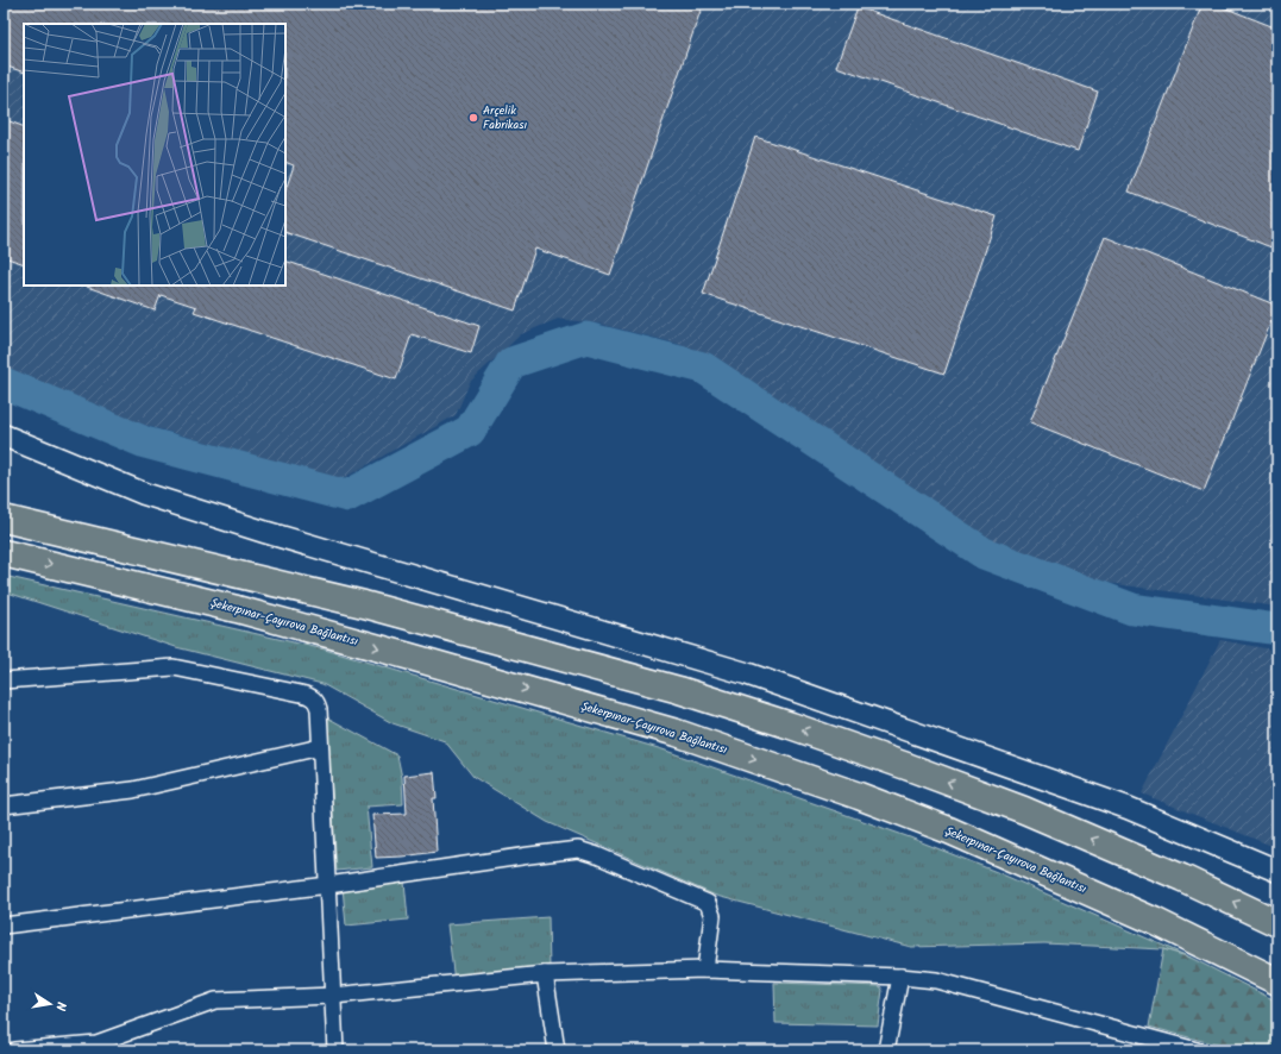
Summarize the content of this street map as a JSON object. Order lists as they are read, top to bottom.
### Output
{
  "streets": {
    "highway": ["Şekerpınar-Çayırova Bağlantısı"]
  },
  "places": ["Arçelik Fabrikası"],
  "north": "right"
}
